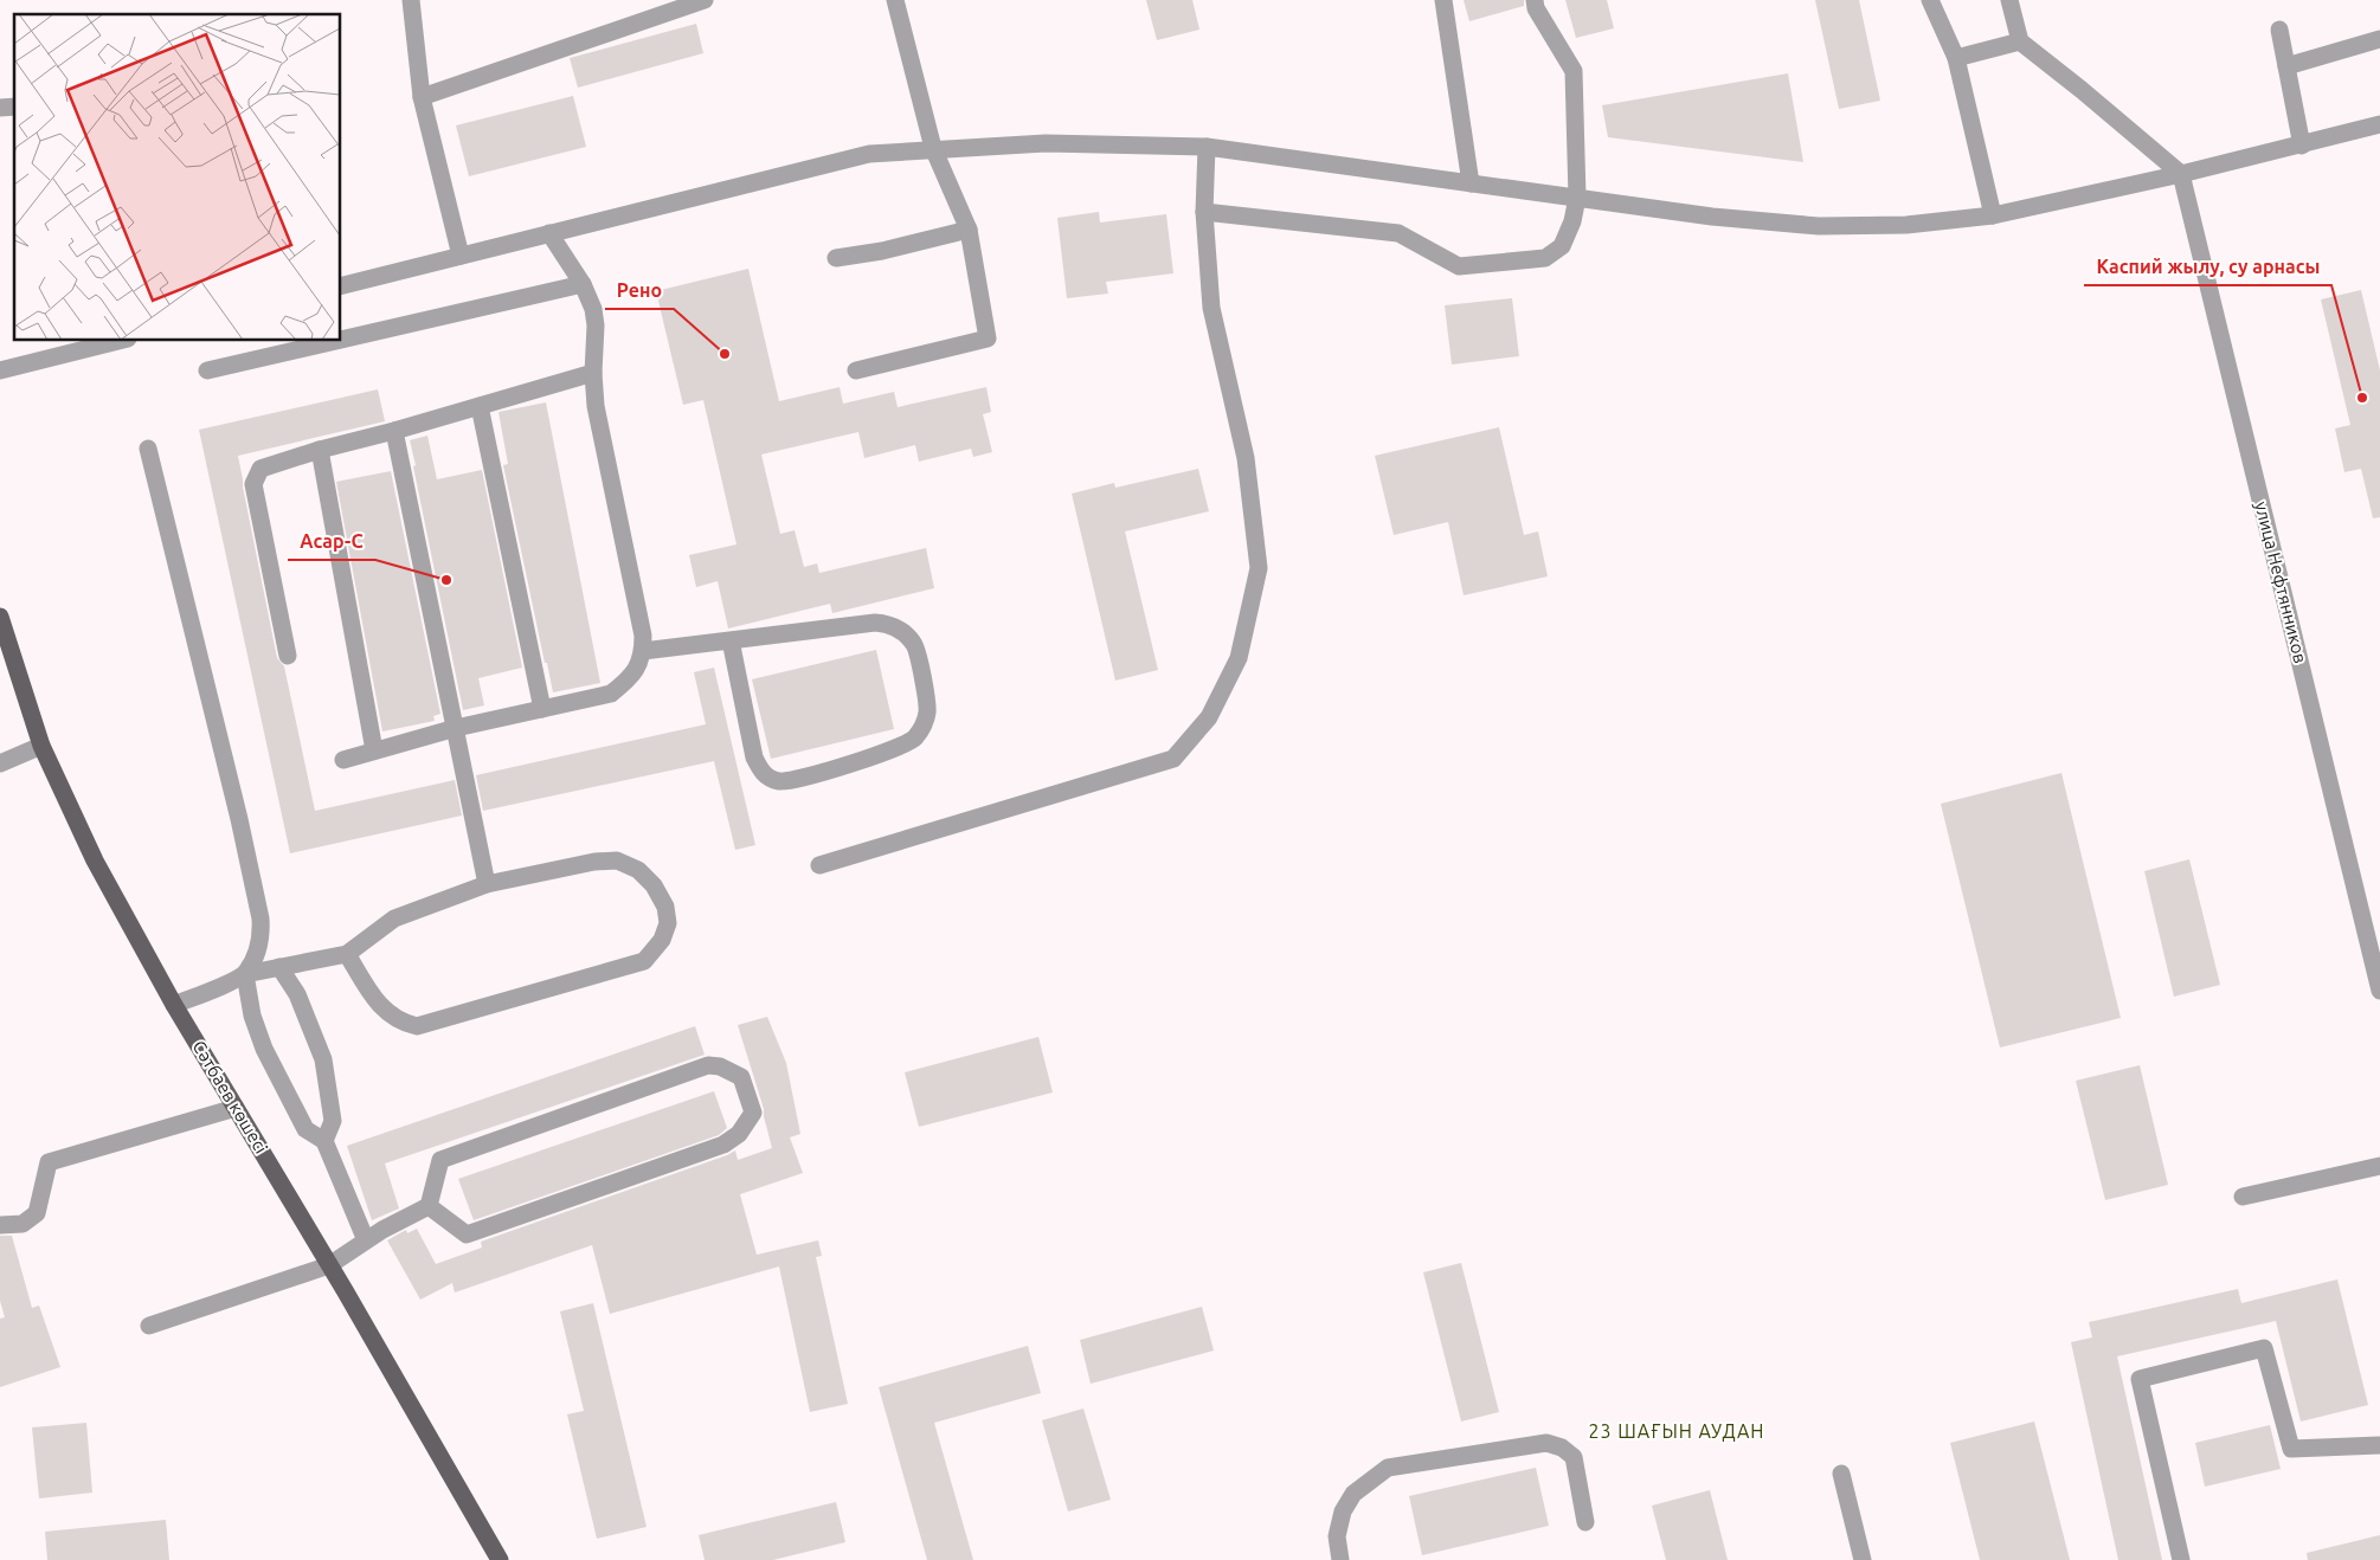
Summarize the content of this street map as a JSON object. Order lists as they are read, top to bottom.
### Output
{
  "streets": {
    "main road": ["Сәтбаев көшесі"],
    "street": ["улица Нефтянников"]
  },
  "districts": ["23 ШАҒЫН АУДАН"],
  "places": ["Рено", "Каспий жылу, су арнасы", "Асар-С"]
}
